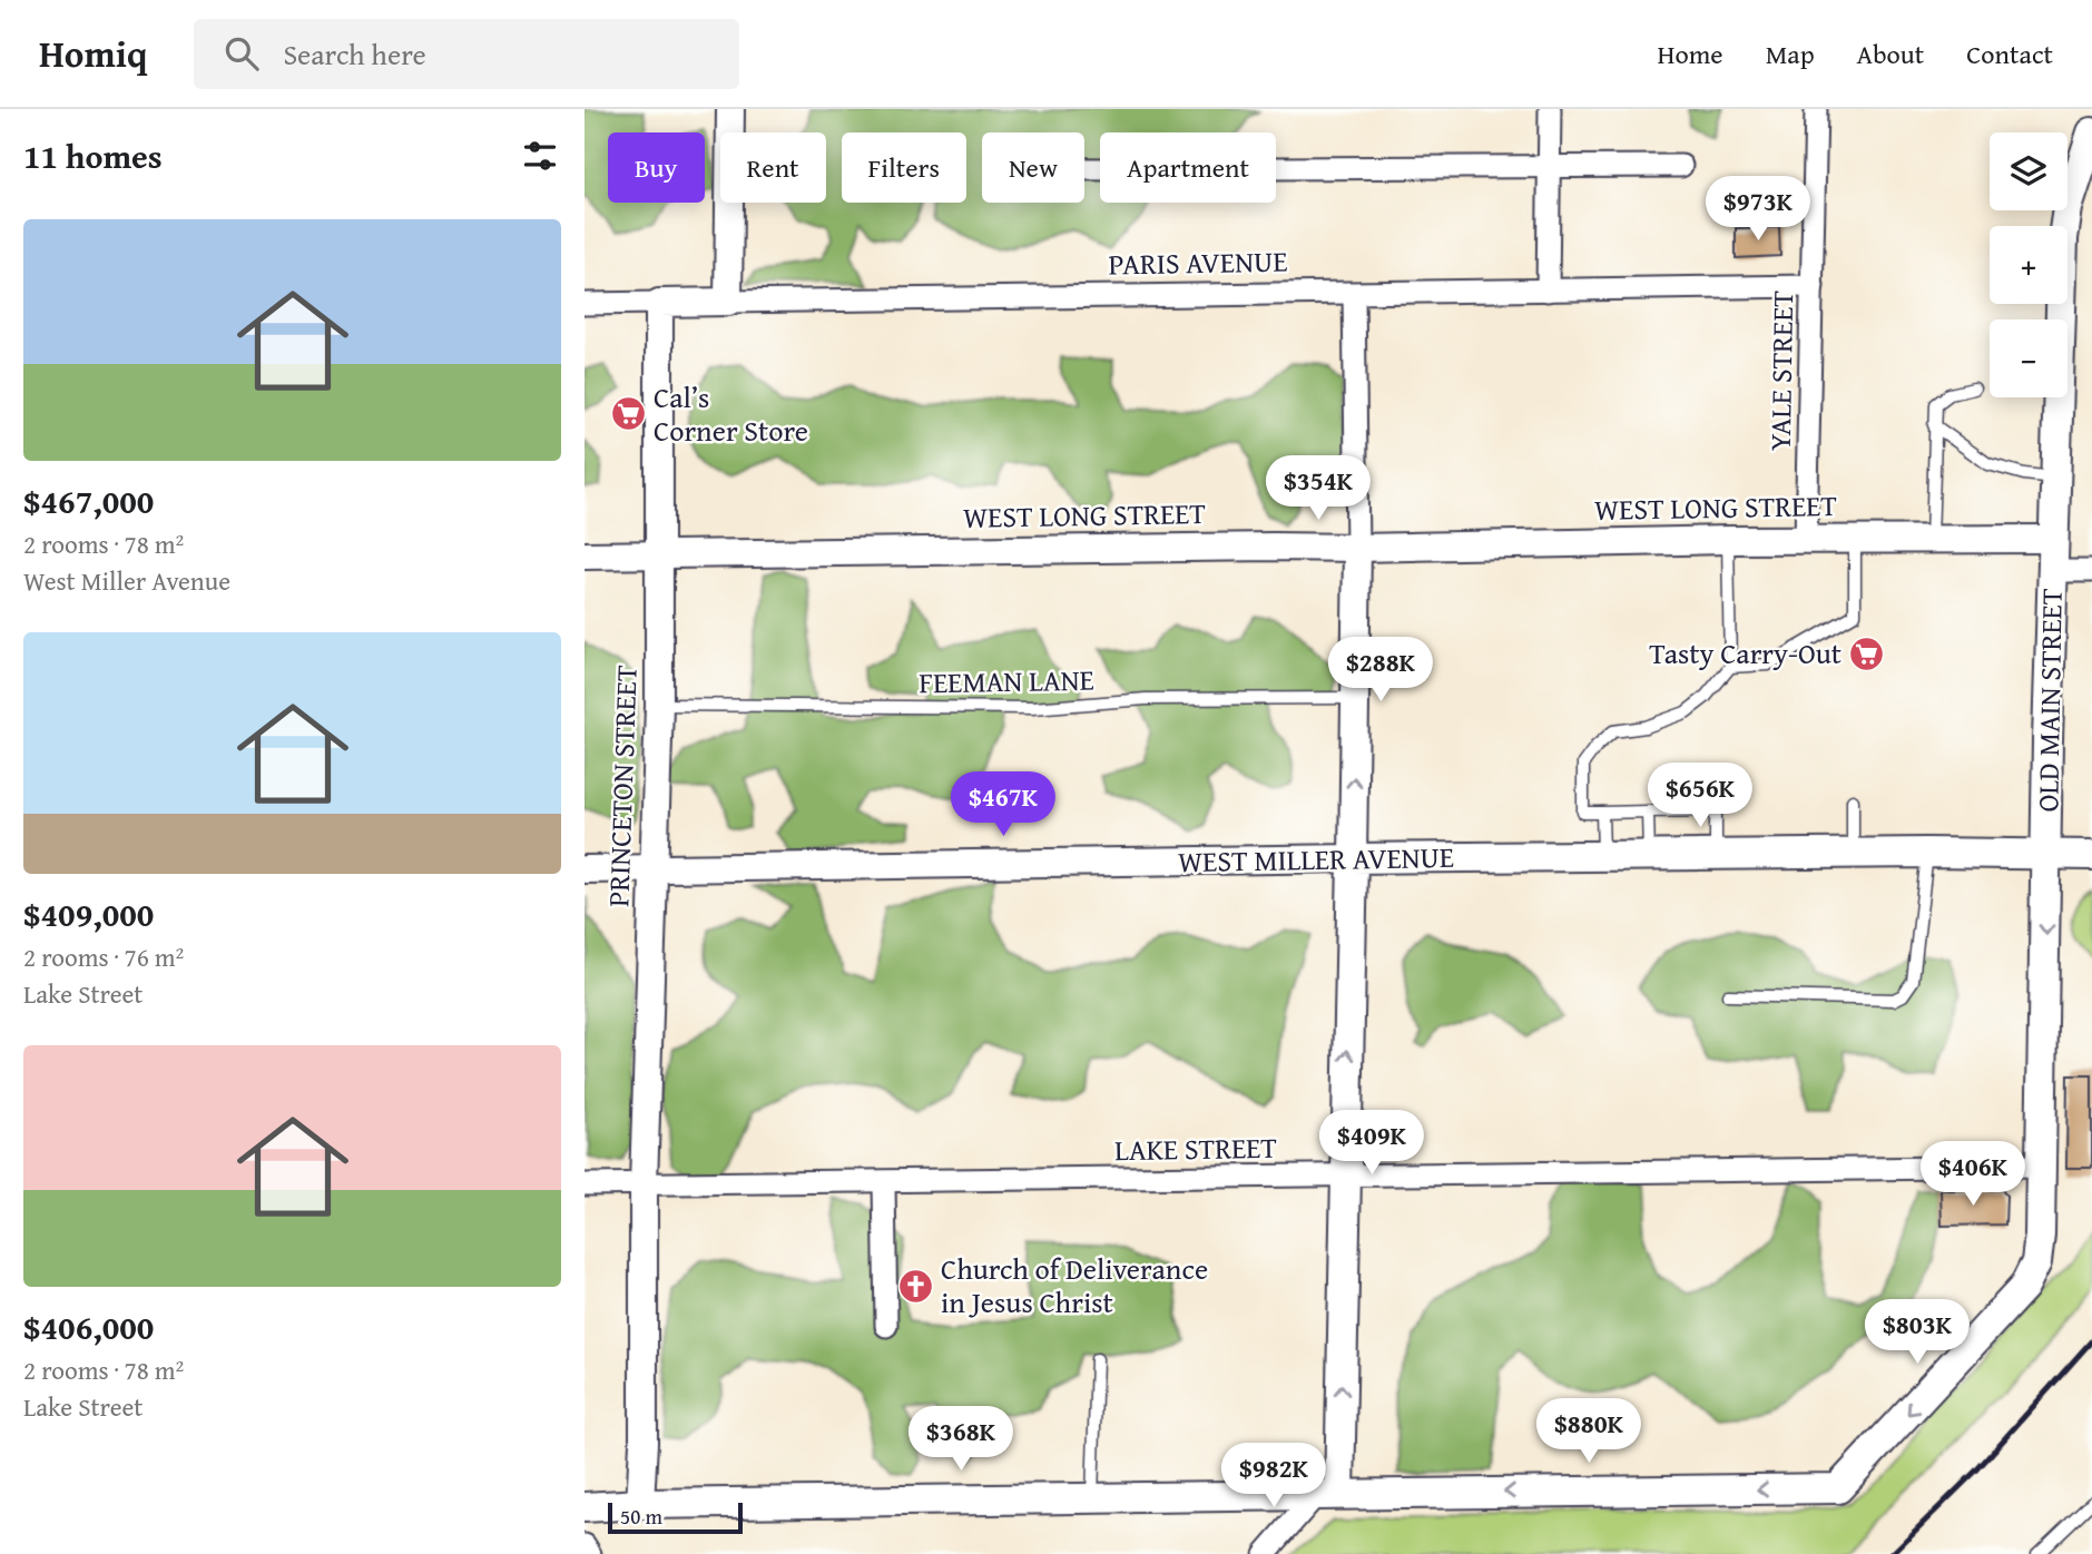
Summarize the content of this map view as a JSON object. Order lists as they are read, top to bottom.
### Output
{
  "streets": {
    "main road": ["OLD MAIN STREET", "WEST MILLER AVENUE"],
    "street": [
      "PARIS AVENUE",
      "YALE STREET",
      "WEST LONG STREET",
      "PRINCETON STREET",
      "LAKE STREET"
    ],
    "lane": ["FEEMAN LANE"]
  },
  "crossings": [
    ["PARIS AVENUE", "YALE STREET"],
    ["PARIS AVENUE", "PRINCETON STREET"],
    ["YALE STREET", "WEST LONG STREET"],
    ["WEST LONG STREET", "OLD MAIN STREET"],
    ["WEST LONG STREET", "PRINCETON STREET"],
    ["FEEMAN LANE", "PRINCETON STREET"],
    ["OLD MAIN STREET", "WEST MILLER AVENUE"],
    ["OLD MAIN STREET", "LAKE STREET"],
    ["PRINCETON STREET", "WEST MILLER AVENUE"],
    ["PRINCETON STREET", "LAKE STREET"]
  ],
  "places": {
    "supermarket": ["Cal’s Corner Store", "Tasty Carry-Out"],
    "church": ["Church of Deliverance in Jesus Christ"]
  },
  "scale_bar": "50 m",
  "page": {
    "header": "Homiq",
    "search": "Search here",
    "nav": [
      "Home",
      "Map",
      "About",
      "Contact"
    ],
    "heading": "11 homes",
    "map_buttons": ["+", "−"],
    "chip": [
      "Buy",
      "Rent",
      "Filters",
      "New",
      "Apartment"
    ],
    "price": [
      "$973K",
      "$354K",
      "$288K",
      "$656K",
      "$467K",
      "$409K",
      "$406K",
      "$803K",
      "$880K",
      "$368K",
      "$982K"
    ],
    "list": [
      {
        "name": "$467,000",
        "note": "2 rooms · 78 m² · West Miller Avenue"
      },
      {
        "name": "$409,000",
        "note": "2 rooms · 76 m² · Lake Street"
      },
      {
        "name": "$406,000",
        "note": "2 rooms · 78 m² · Lake Street"
      }
    ],
    "scale": "50 m"
  }
}
